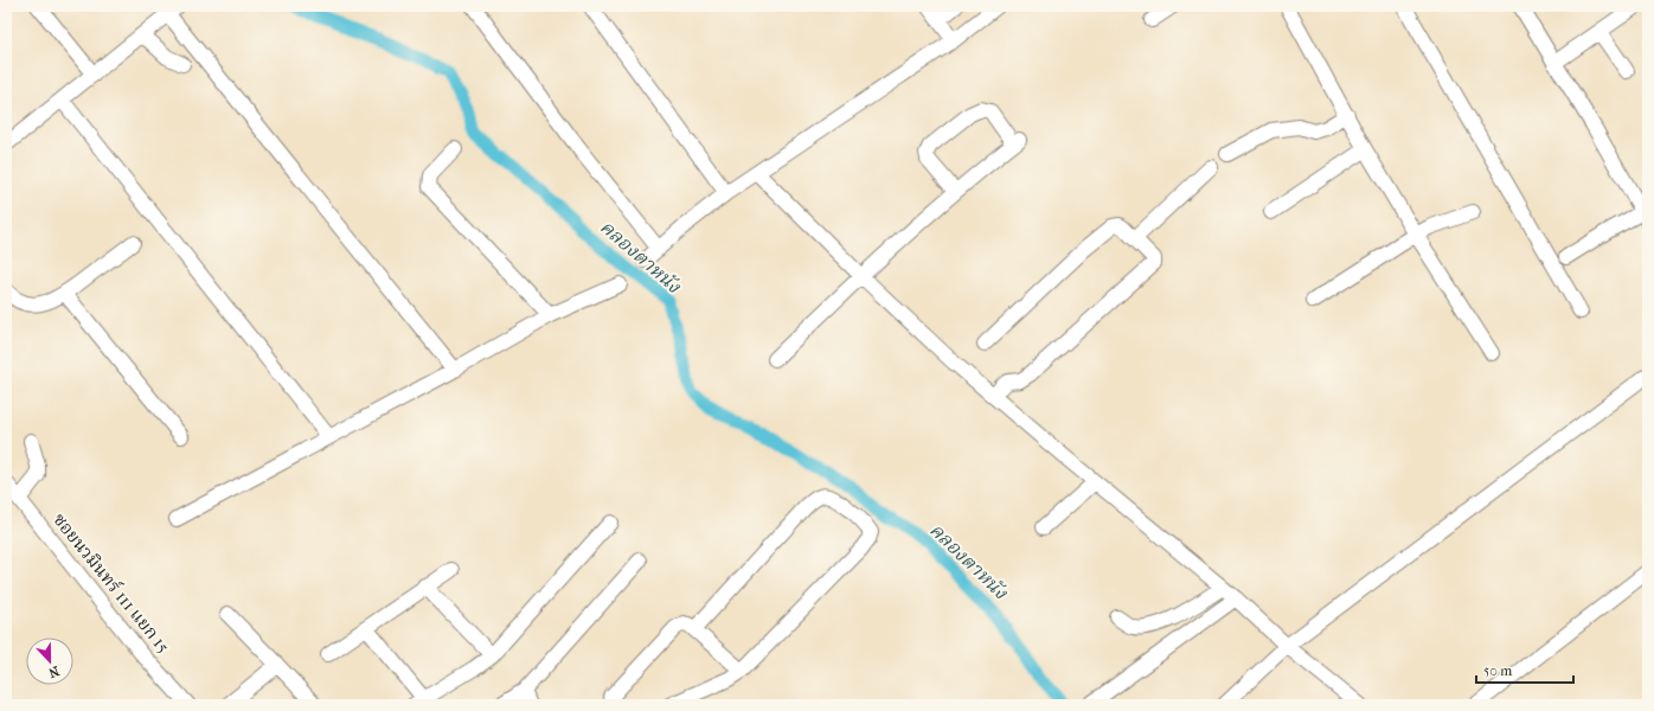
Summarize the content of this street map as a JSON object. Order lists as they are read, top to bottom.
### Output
{
  "streets": {
    "street": ["ซอยนวมินทร์ 111 แยก 15"]
  },
  "water": ["คลองตาหนัง"],
  "scale_bar": "50 m",
  "north": "bottom"
}
